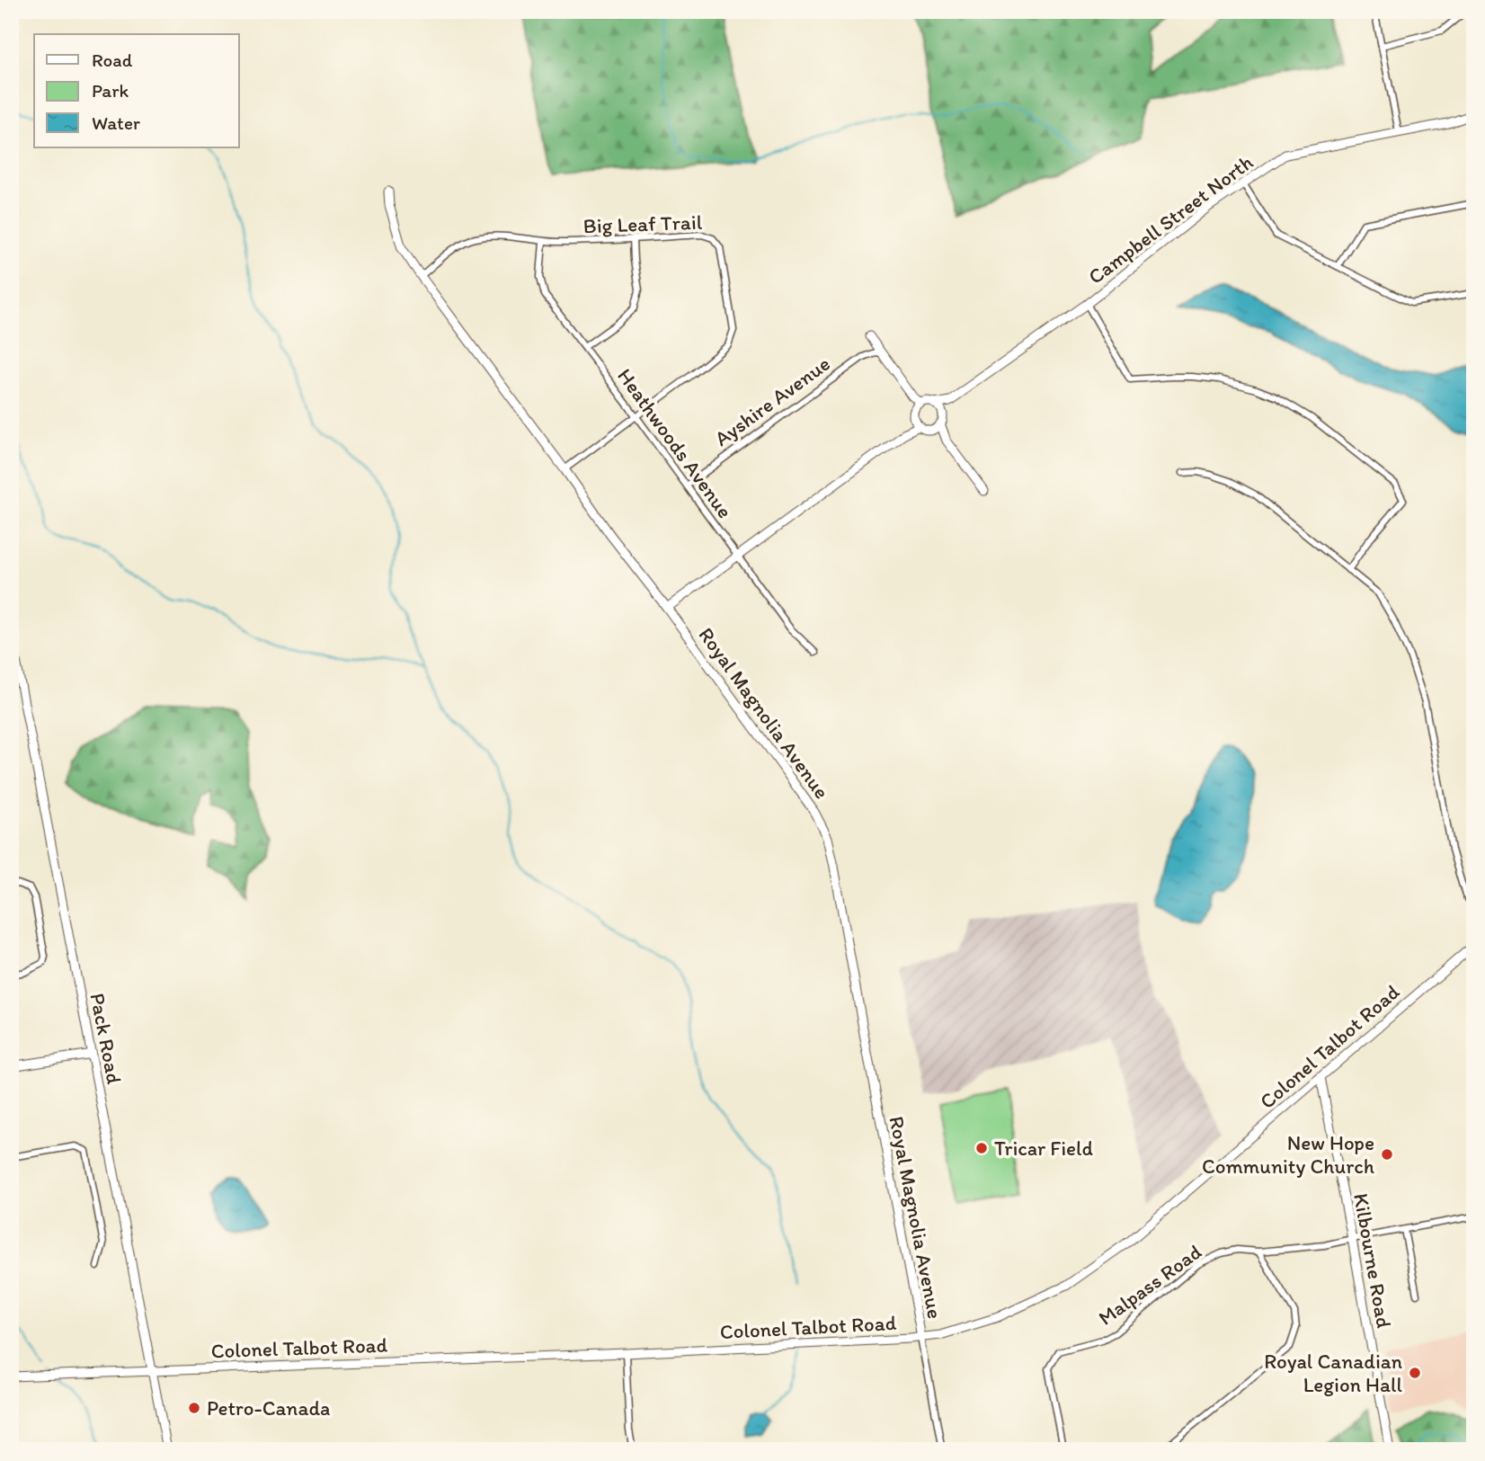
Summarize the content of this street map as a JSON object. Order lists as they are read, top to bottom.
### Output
{
  "streets": {
    "street": [
      "Campbell Street North",
      "Big Leaf Trail",
      "Ayshire Avenue",
      "Heathwoods Avenue",
      "Royal Magnolia Avenue",
      "Pack Road",
      "Colonel Talbot Road",
      "Kilbourne Road",
      "Malpass Road"
    ]
  },
  "crossings": [
    ["Big Leaf Trail", "Heathwoods Avenue"],
    ["Big Leaf Trail", "Royal Magnolia Avenue"],
    ["Ayshire Avenue", "Heathwoods Avenue"],
    ["Royal Magnolia Avenue", "Colonel Talbot Road"],
    ["Pack Road", "Colonel Talbot Road"],
    ["Colonel Talbot Road", "Kilbourne Road"],
    ["Kilbourne Road", "Malpass Road"]
  ],
  "places": [
    "Tricar Field",
    "New Hope Community Church",
    "Royal Canadian Legion Hall",
    "Petro-Canada"
  ],
  "legend": ["Road", "Park", "Water"]
}
